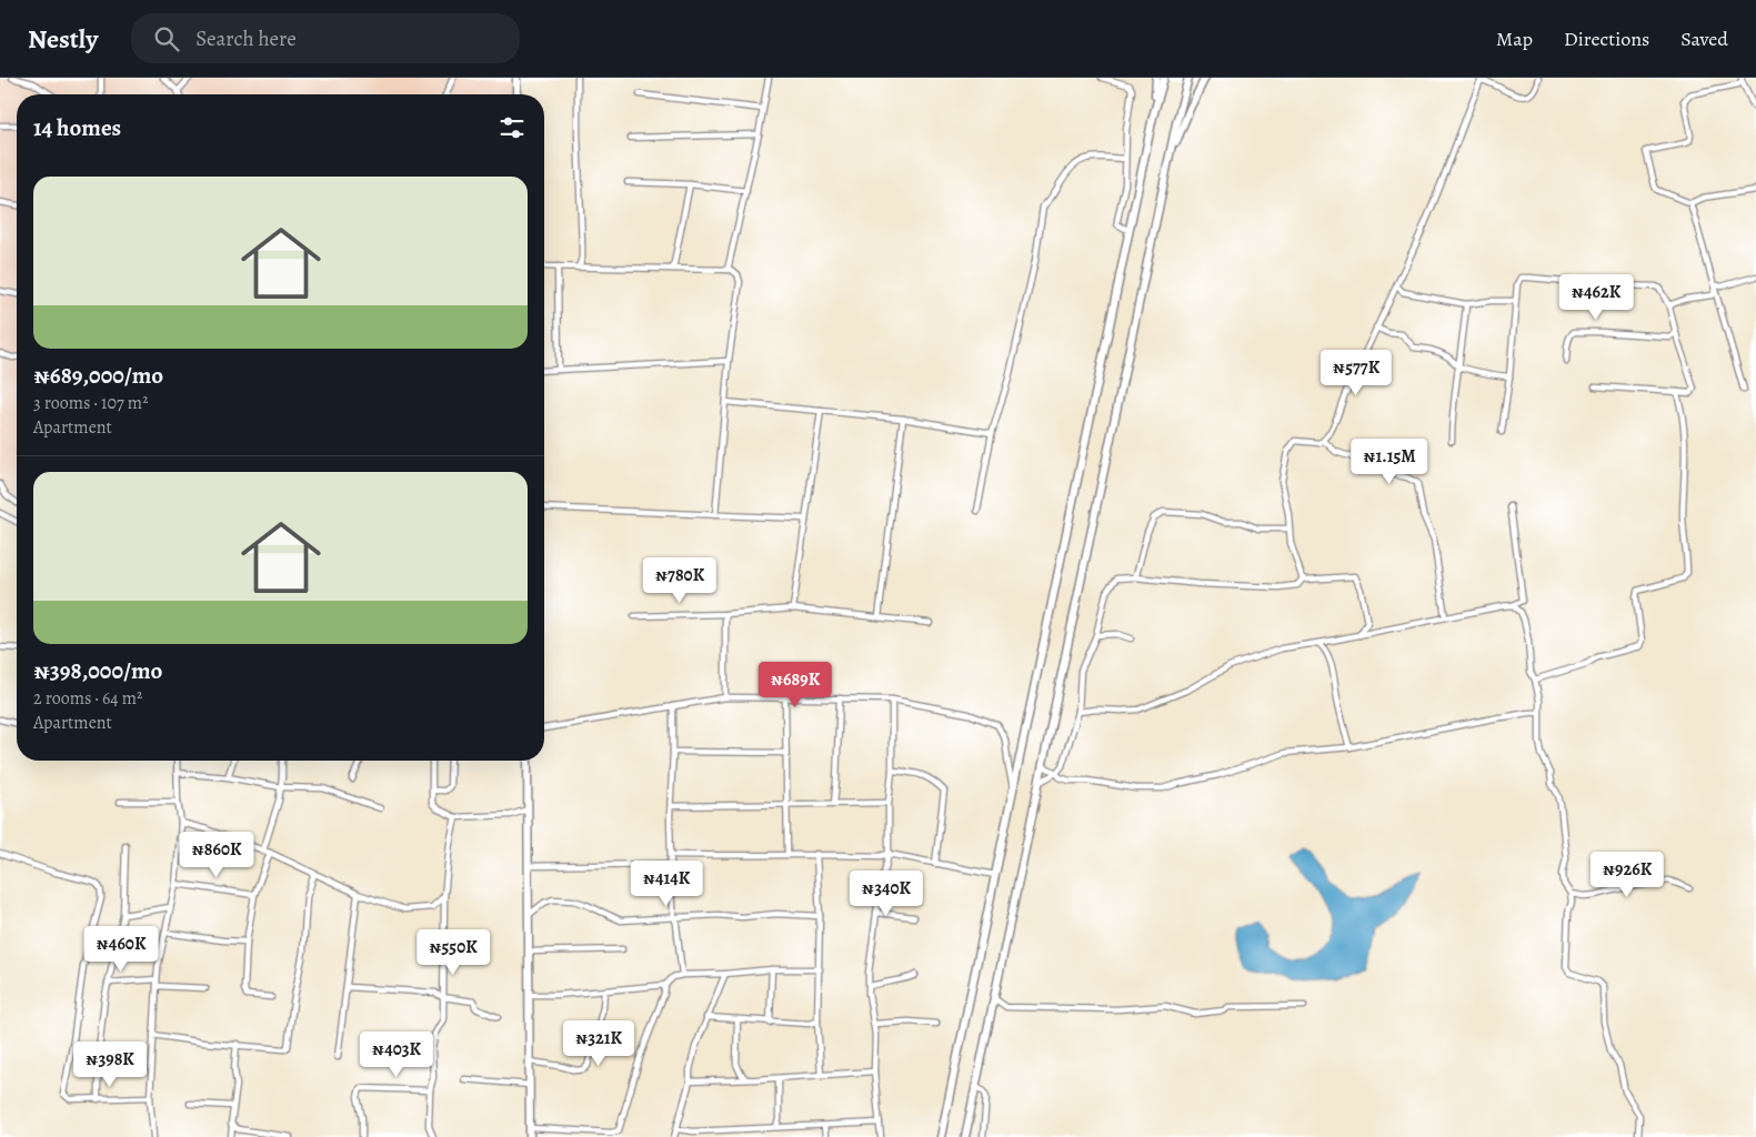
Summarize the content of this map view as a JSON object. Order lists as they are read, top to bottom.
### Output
{
  "page": {
    "header": "Nestly",
    "search": "Search here",
    "nav": ["Map", "Directions", "Saved"],
    "heading": "14 homes",
    "list": [
      {
        "name": "₦689,000/mo",
        "note": "3 rooms · 107 m² · Apartment"
      },
      {
        "name": "₦398,000/mo",
        "note": "2 rooms · 64 m² · Apartment"
      }
    ],
    "price": [
      "₦462K",
      "₦577K",
      "₦1.15M",
      "₦780K",
      "₦689K",
      "₦860K",
      "₦926K",
      "₦414K",
      "₦340K",
      "₦460K",
      "₦550K",
      "₦321K",
      "₦403K",
      "₦398K"
    ]
  }
}
